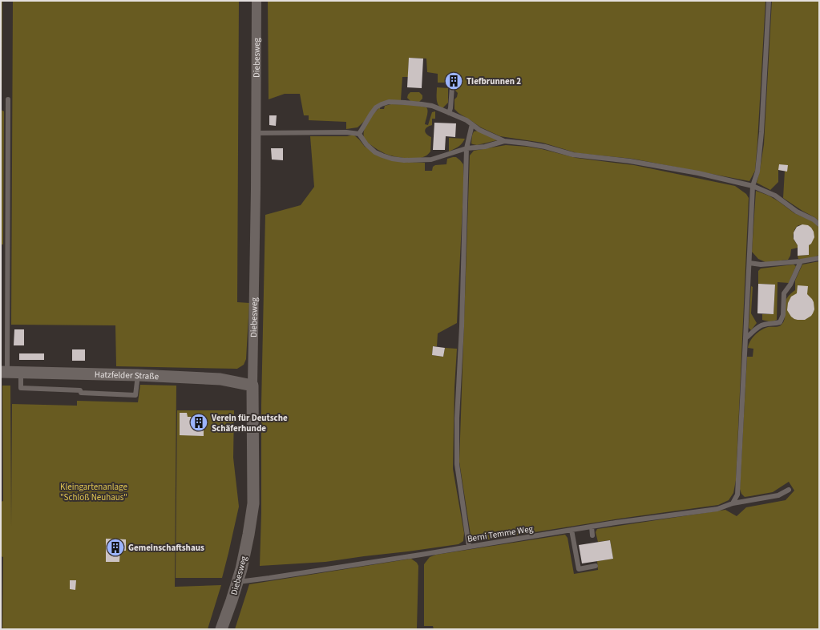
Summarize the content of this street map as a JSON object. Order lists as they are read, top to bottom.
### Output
{
  "streets": {
    "street": ["Diebesweg", "Hatzfelder Straße"],
    "lane": ["Berni Temme Weg"]
  },
  "crossings": [
    ["Diebesweg", "Hatzfelder Straße"],
    ["Diebesweg", "Berni Temme Weg"]
  ],
  "parks": ["Kleingartenanlage \"Schloß Neuhaus\""],
  "places": {
    "building": ["Tiefbrunnen 2", "Verein für Deutsche Schäferhunde", "Gemeinschaftshaus"]
  }
}
